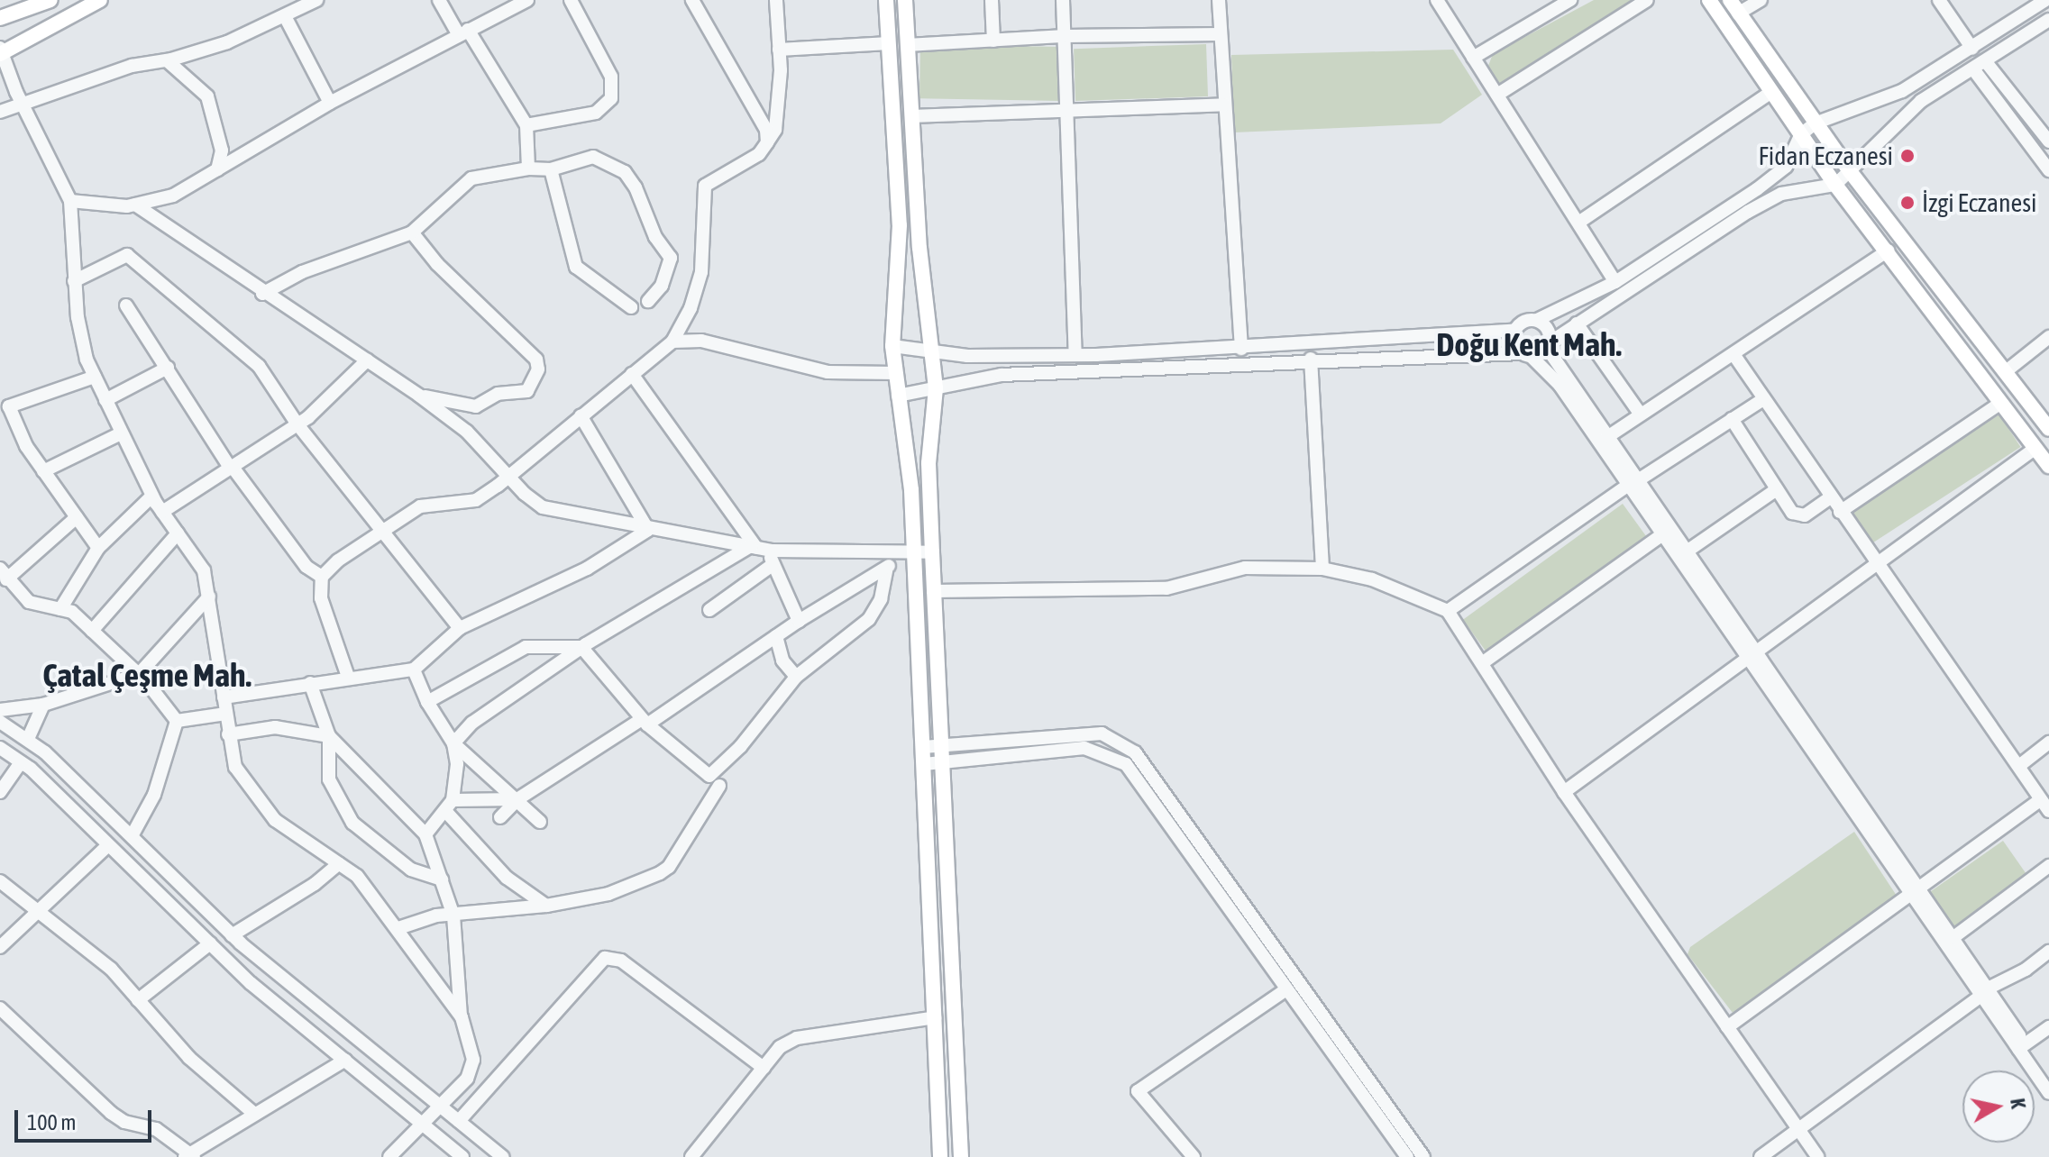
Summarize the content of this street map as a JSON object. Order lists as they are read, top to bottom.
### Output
{
  "districts": ["Doğu Kent Mah.", "Çatal Çeşme Mah."],
  "places": ["Fidan Eczanesi", "İzgi Eczanesi"],
  "scale_bar": "100 m",
  "north": "right"
}
